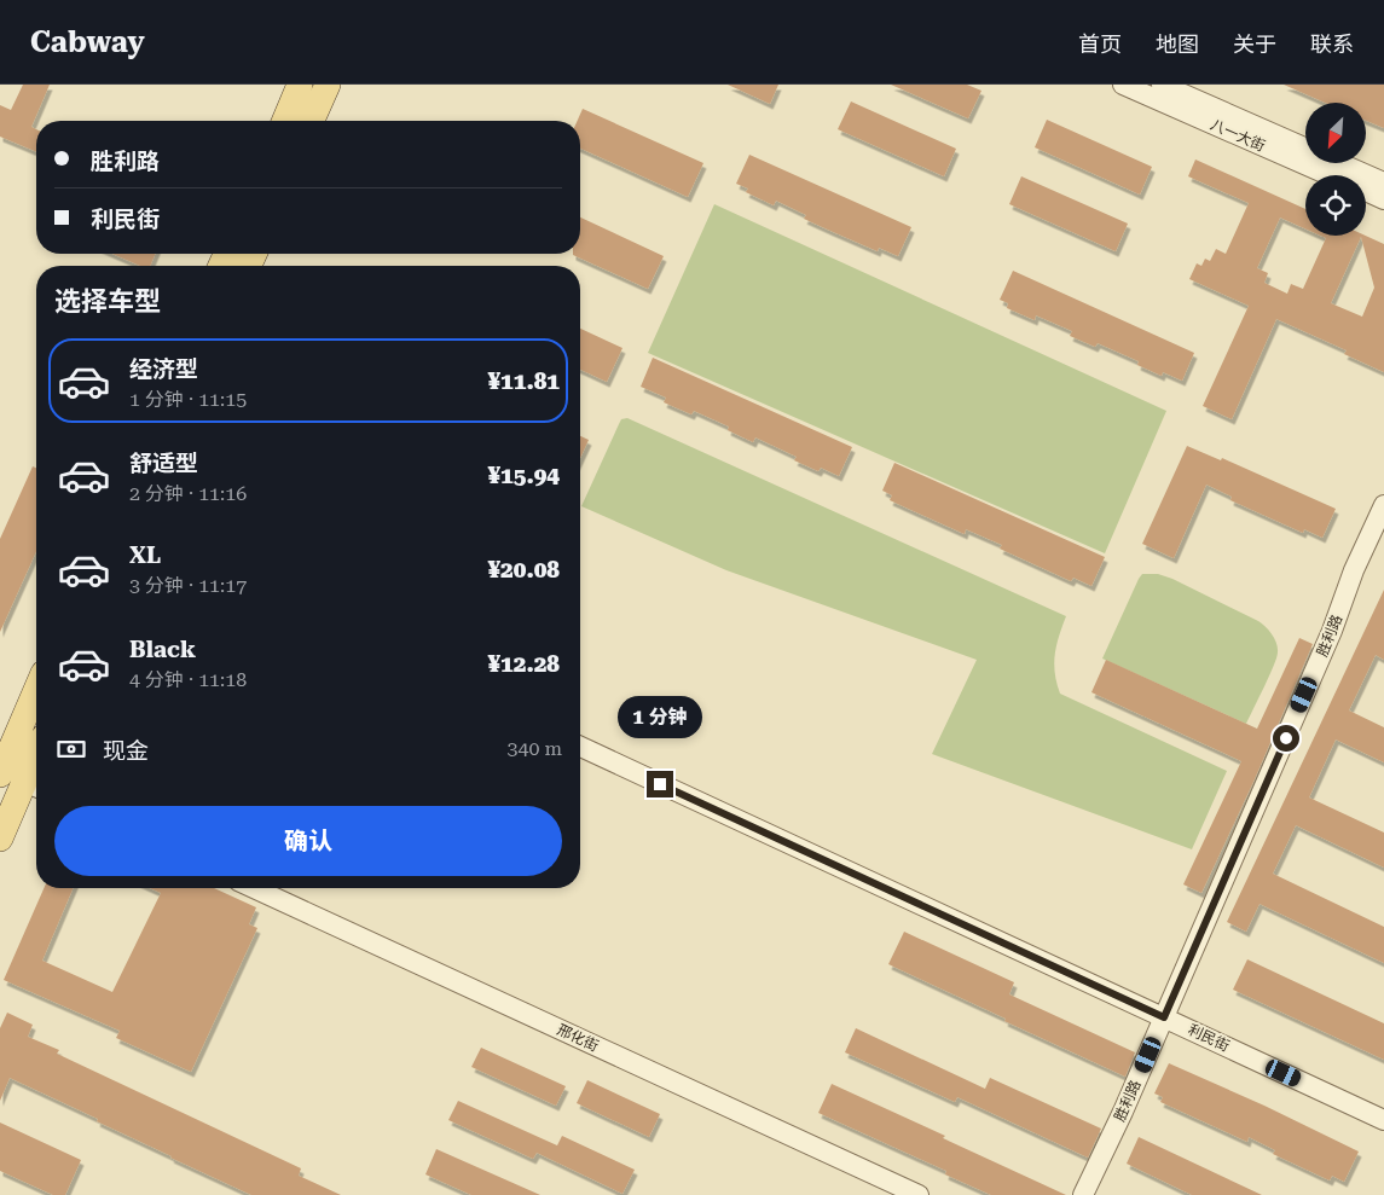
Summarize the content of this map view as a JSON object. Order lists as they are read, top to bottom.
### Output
{
  "streets": {
    "street": [
      "八一大街",
      "胜利路",
      "邢化街",
      "利民街"
    ]
  },
  "crossings": [
    ["胜利路", "利民街"]
  ],
  "north": "bottom left",
  "page": {
    "header": "Cabway",
    "nav": [
      "首页",
      "地图",
      "关于",
      "联系"
    ],
    "banner": ["胜利路", "利民街"],
    "heading": "选择车型",
    "list": [
      {
        "name": "经济型",
        "note": "1 分钟 · 11:15",
        "value": "¥11.81"
      },
      {
        "name": "舒适型",
        "note": "2 分钟 · 11:16",
        "value": "¥15.94"
      },
      {
        "name": "XL",
        "note": "3 分钟 · 11:17",
        "value": "¥20.08"
      },
      {
        "name": "Black",
        "note": "4 分钟 · 11:18",
        "value": "¥12.28"
      }
    ],
    "bubble": "1 分钟",
    "pay": ["现金", "340 m"],
    "buttons": "确认"
  }
}
